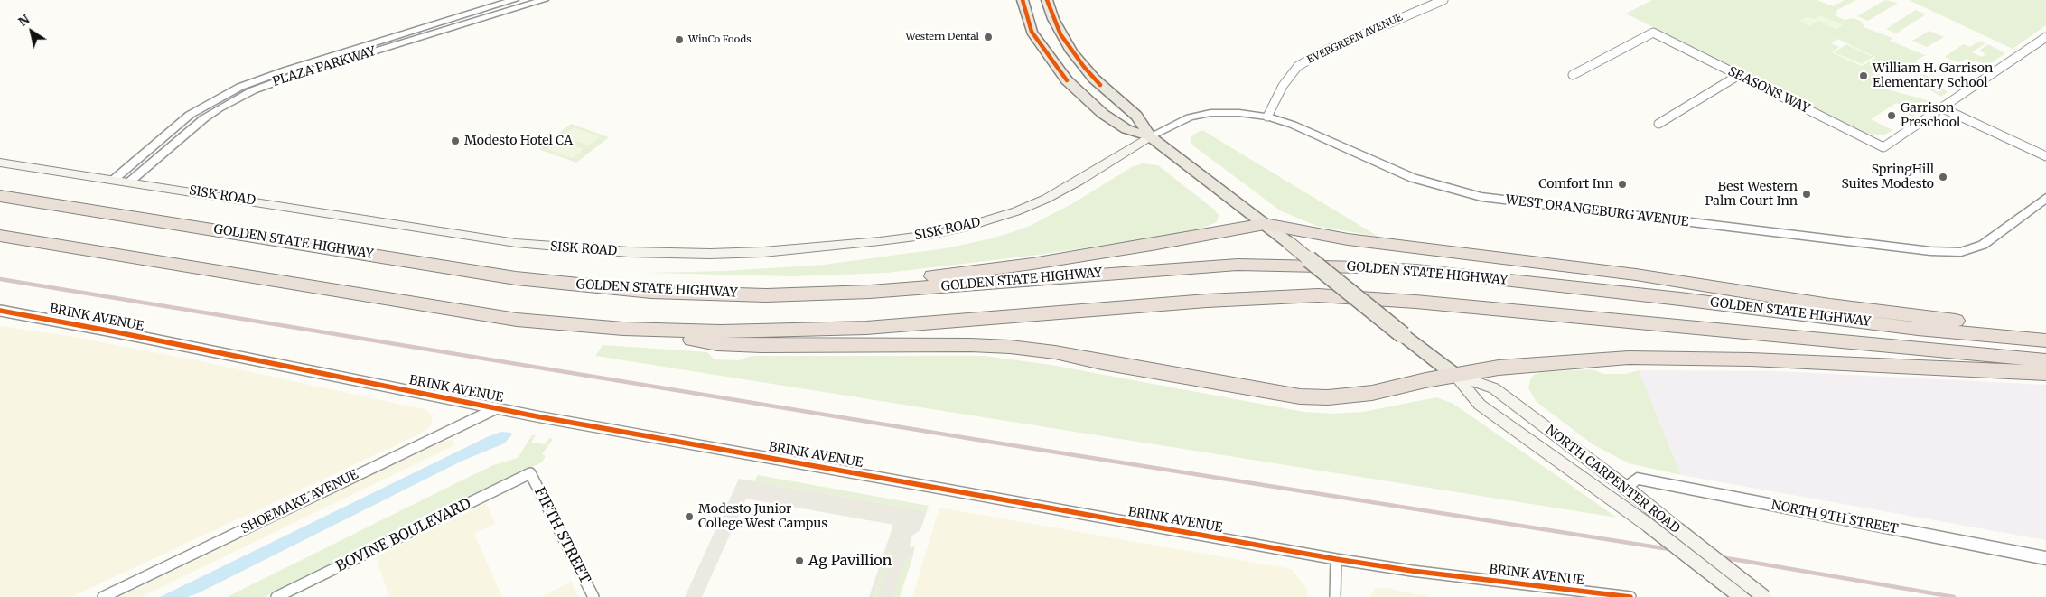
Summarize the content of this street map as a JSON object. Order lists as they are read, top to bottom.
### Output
{
  "streets": {
    "highway": ["GOLDEN STATE HIGHWAY"],
    "main road": ["SISK ROAD", "NORTH CARPENTER ROAD"],
    "street": [
      "EVERGREEN AVENUE",
      "PLAZA PARKWAY",
      "SEASONS WAY",
      "WEST ORANGEBURG AVENUE",
      "BRINK AVENUE",
      "SHOEMAKE AVENUE",
      "NORTH 9TH STREET",
      "BOVINE BOULEVARD",
      "FIFTH STREET"
    ]
  },
  "crossings": [
    ["EVERGREEN AVENUE", "WEST ORANGEBURG AVENUE"],
    ["PLAZA PARKWAY", "SISK ROAD"],
    ["SISK ROAD", "WEST ORANGEBURG AVENUE"],
    ["BRINK AVENUE", "SHOEMAKE AVENUE"],
    ["NORTH CARPENTER ROAD", "NORTH 9TH STREET"],
    ["BOVINE BOULEVARD", "FIFTH STREET"]
  ],
  "places": [
    "Western Dental",
    "WinCo Foods",
    "William H. Garrison Elementary School",
    "Garrison Preschool",
    "Modesto Hotel CA",
    "SpringHill Suites Modesto",
    "Comfort Inn",
    "Best Western Palm Court Inn",
    "Modesto Junior College West Campus",
    "Ag Pavillion"
  ],
  "north": "top left"
}
